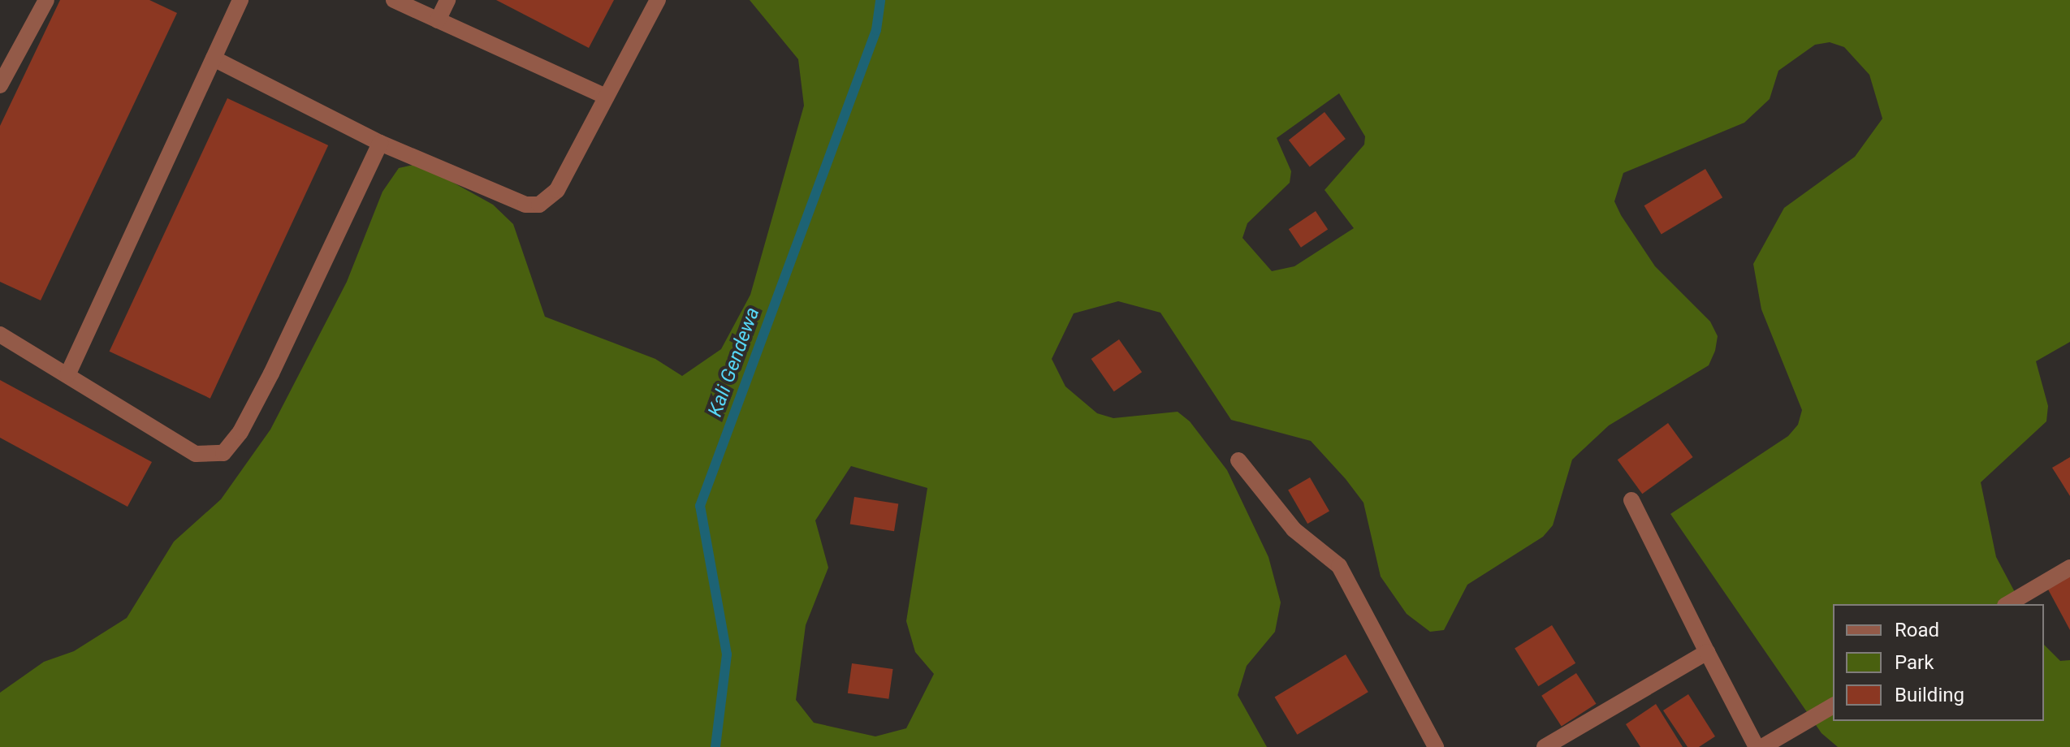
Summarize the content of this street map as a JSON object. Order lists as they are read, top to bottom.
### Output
{
  "water": ["Kali Gendewa"],
  "legend": ["Road", "Park", "Building"]
}
